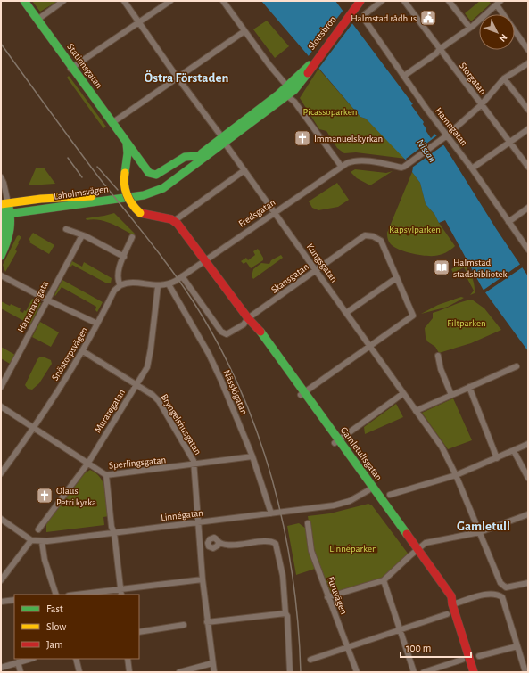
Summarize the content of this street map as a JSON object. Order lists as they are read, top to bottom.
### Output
{
  "streets": {
    "main road": [
      "Slottsbron",
      "Stationsgatan",
      "Laholmsvägen",
      "Gamletullsgatan"
    ],
    "street": [
      "Storgatan",
      "Hamngatan",
      "Fredsgatan",
      "Kungsgatan",
      "Skansgatan",
      "Hammars gata",
      "Snöstorpsvägen",
      "Nässjögatan",
      "Muraregatan",
      "Bryngelshusgatan",
      "Sperlingsgatan",
      "Linnégatan",
      "Furuvägen"
    ]
  },
  "crossings": [
    ["Hamngatan", "Fredsgatan"],
    ["Fredsgatan", "Kungsgatan"],
    ["Fredsgatan", "Skansgatan"],
    ["Fredsgatan", "Snöstorpsvägen"],
    ["Fredsgatan", "Nässjögatan"],
    ["Fredsgatan", "Muraregatan"],
    ["Fredsgatan", "Gamletullsgatan"],
    ["Kungsgatan", "Skansgatan"],
    ["Skansgatan", "Gamletullsgatan"],
    ["Snöstorpsvägen", "Bryngelshusgatan"],
    ["Snöstorpsvägen", "Sperlingsgatan"],
    ["Nässjögatan", "Sperlingsgatan"],
    ["Nässjögatan", "Linnégatan"],
    ["Muraregatan", "Bryngelshusgatan"],
    ["Muraregatan", "Sperlingsgatan"],
    ["Bryngelshusgatan", "Sperlingsgatan"],
    ["Bryngelshusgatan", "Linnégatan"],
    ["Gamletullsgatan", "Linnégatan"]
  ],
  "districts": ["Östra Förstaden", "Gamletull"],
  "water": ["Nissan"],
  "parks": [
    "Picassoparken",
    "Kapsylparken",
    "Filtparken",
    "Linnéparken"
  ],
  "places": {
    "public building": ["Halmstad rådhus"],
    "church": ["Immanuelskyrkan", "Olaus Petri kyrka"],
    "library": ["Halmstad stadsbibliotek"]
  },
  "legend": ["Fast", "Slow", "Jam"],
  "scale_bar": "100 m",
  "north": "bottom right"
}
